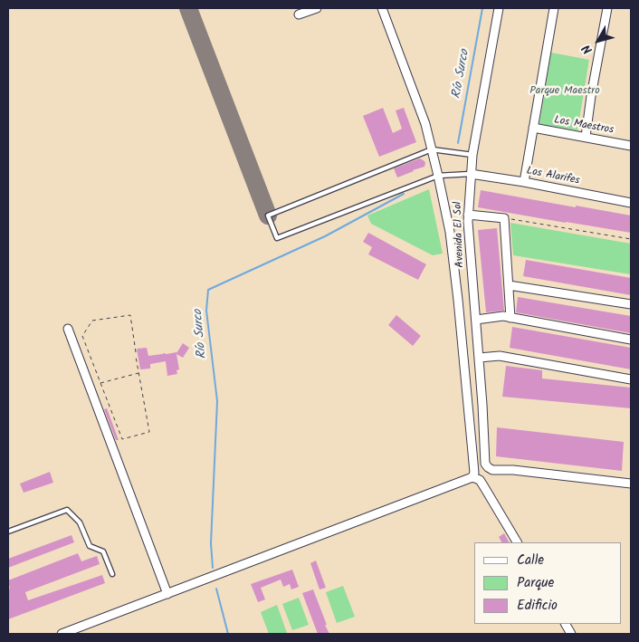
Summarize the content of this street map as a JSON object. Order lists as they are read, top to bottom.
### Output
{
  "streets": {
    "street": ["Los Maestros", "Los Alarifes", "Avenida El Sol"]
  },
  "crossings": [
    ["Los Alarifes", "Avenida El Sol"]
  ],
  "water": ["Río Surco"],
  "parks": ["Parque Maestro"],
  "legend": ["Calle", "Parque", "Edificio"],
  "north": "bottom left"
}
